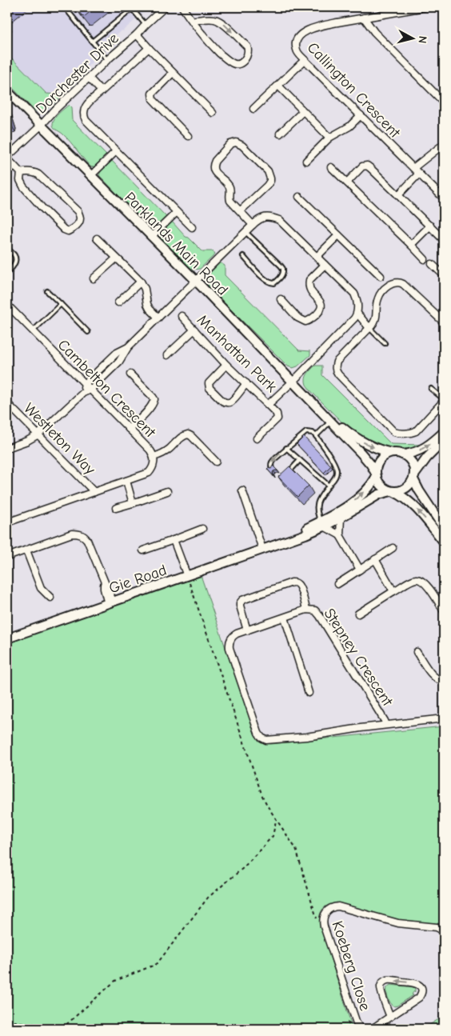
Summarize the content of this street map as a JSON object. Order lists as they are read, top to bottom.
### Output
{
  "streets": {
    "street": [
      "Dorchester Drive",
      "Callington Crescent",
      "Parklands Main Road",
      "Manhattan Park",
      "Cambelton Crescent",
      "Westleton Way",
      "Gie Road",
      "Stepney Crescent",
      "Koeberg Close"
    ]
  },
  "crossings": [
    ["Dorchester Drive", "Parklands Main Road"],
    ["Parklands Main Road", "Manhattan Park"],
    ["Parklands Main Road", "Gie Road"],
    ["Cambelton Crescent", "Westleton Way"]
  ],
  "north": "right"
}
